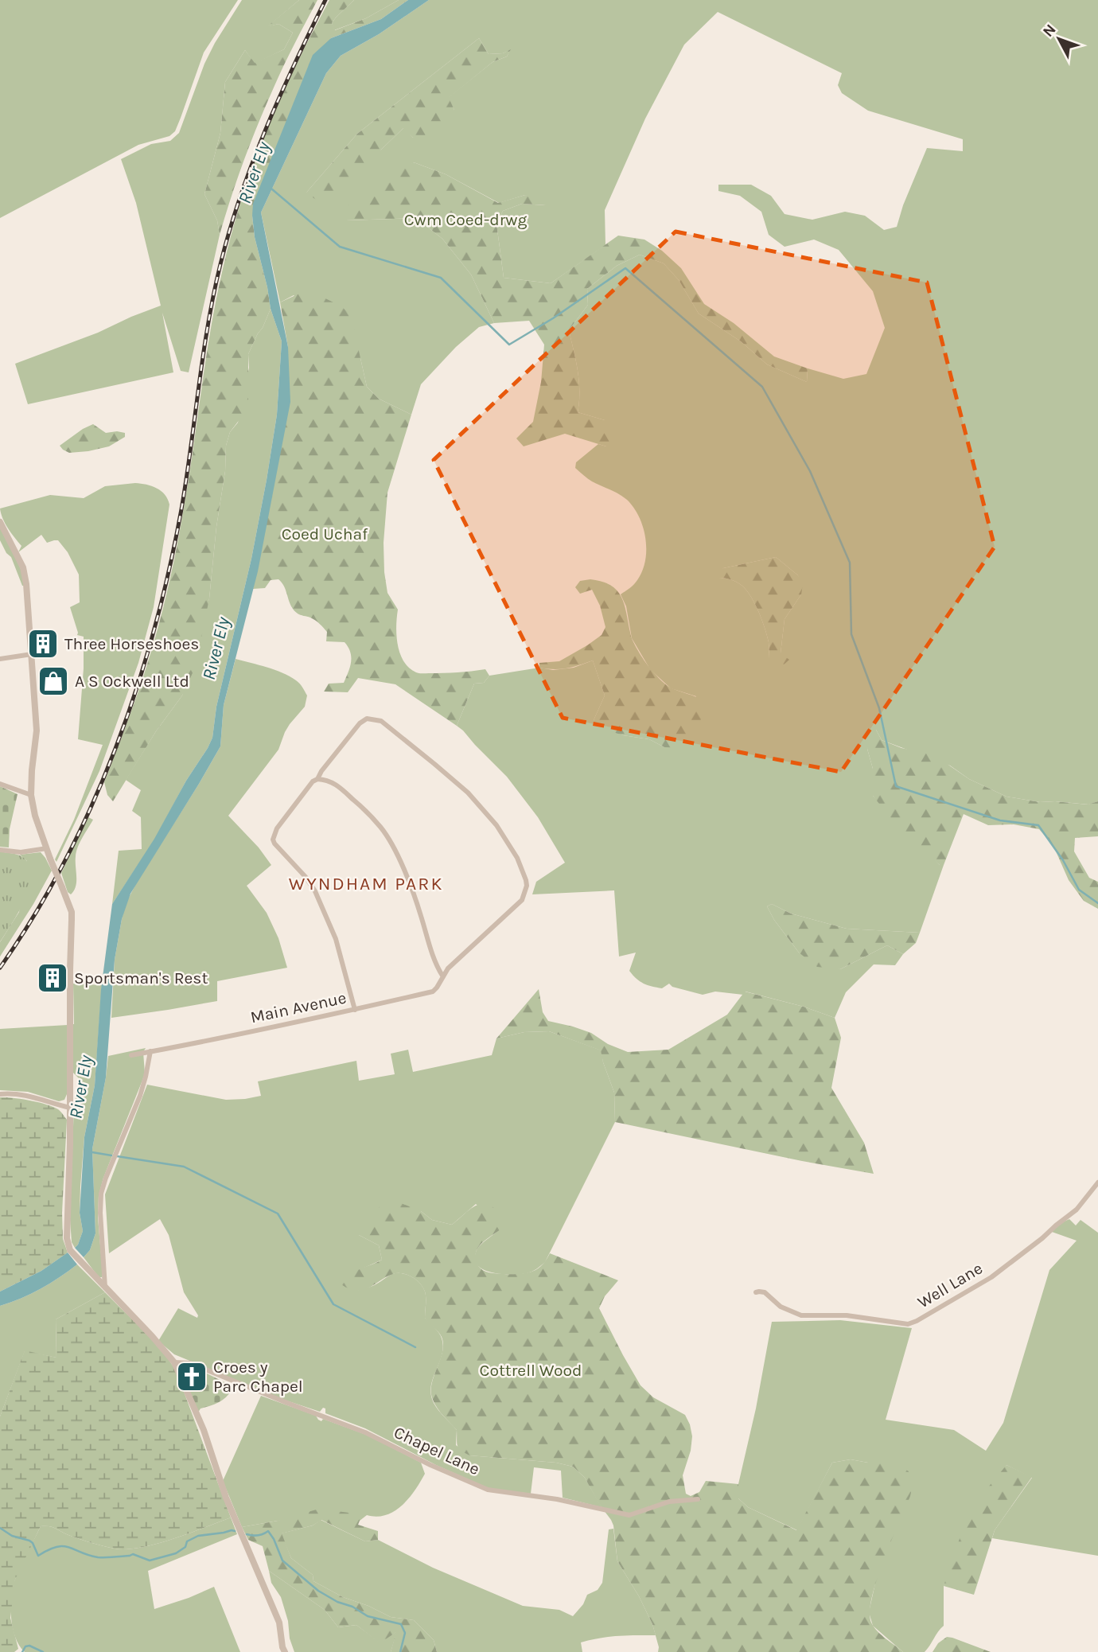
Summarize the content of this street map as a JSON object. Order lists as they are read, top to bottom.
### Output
{
  "streets": {
    "street": ["Main Avenue", "Well Lane", "Chapel Lane"]
  },
  "districts": ["WYNDHAM PARK"],
  "water": ["River Ely"],
  "parks": ["Cwm Coed-drwg", "Coed Uchaf", "Cottrell Wood"],
  "places": {
    "building": ["Three Horseshoes", "Sportsman's Rest"],
    "shop": ["A S Ockwell Ltd"],
    "church": ["Croes y Parc Chapel"]
  },
  "north": "top left"
}
